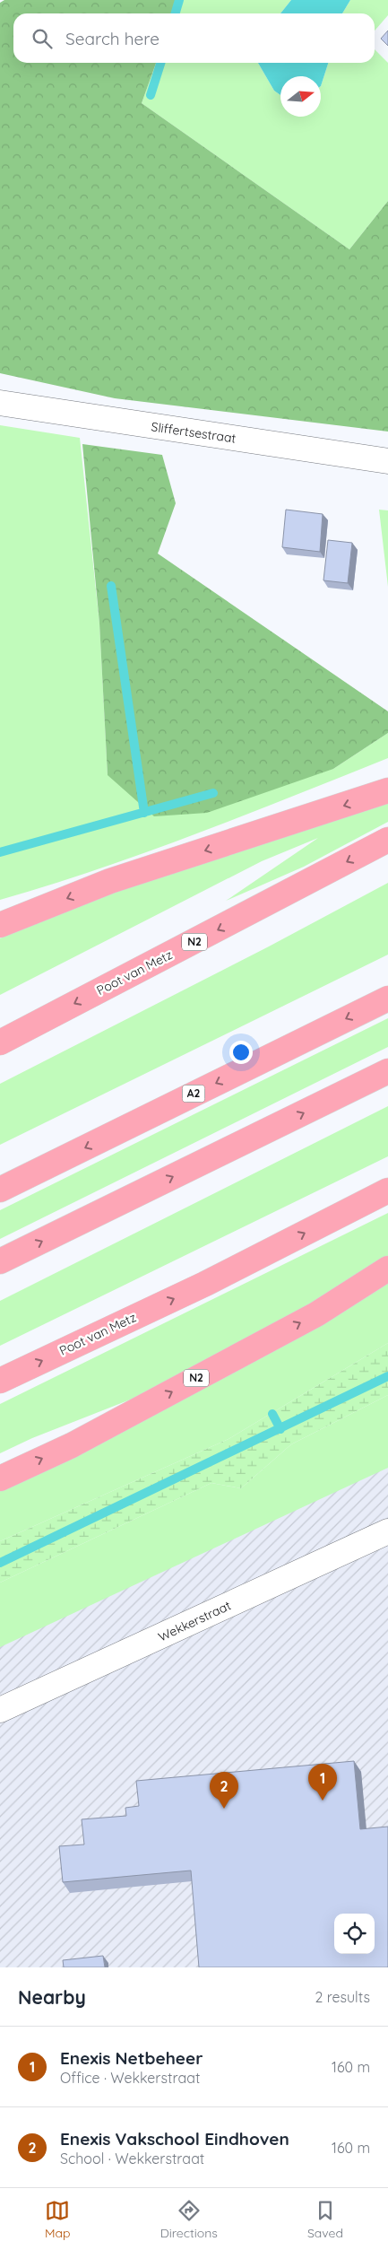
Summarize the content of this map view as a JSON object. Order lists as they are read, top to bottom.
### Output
{
  "streets": {
    "highway": ["N2", "Poot van Metz", "A2"],
    "street": ["Sliffertsestraat", "Wekkerstraat"]
  },
  "north": "right",
  "page": {
    "search": "Search here",
    "pins": ["1", "2"],
    "heading": ["Nearby", "2 results"],
    "list": [
      {
        "mark": "1",
        "name": "Enexis Netbeheer",
        "note": "Office · Wekkerstraat",
        "value": "160 m"
      },
      {
        "mark": "2",
        "name": "Enexis Vakschool Eindhoven",
        "note": "School · Wekkerstraat",
        "value": "160 m"
      }
    ],
    "nav": ["Map", "Directions", "Saved"]
  }
}
